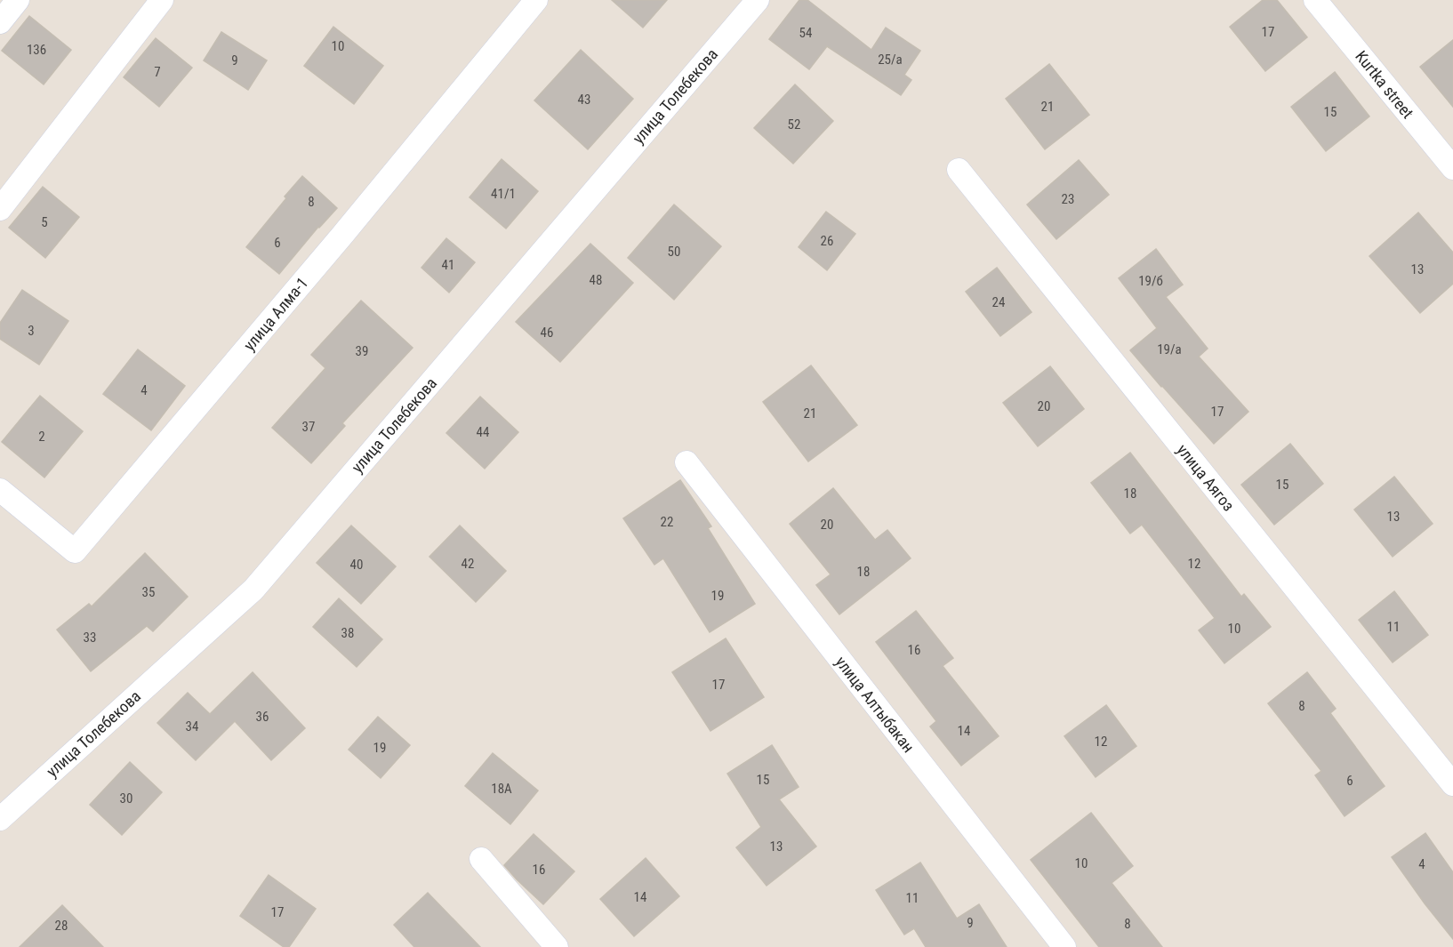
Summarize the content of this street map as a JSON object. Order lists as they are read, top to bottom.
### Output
{
  "streets": {
    "street": [
      "Kurtka street",
      "улица Толебекова",
      "улица Алма-1",
      "улица Аягоз",
      "улица Алтыбакан"
    ]
  },
  "house_numbers": [
    "17",
    "54",
    "10",
    "136",
    "25/а",
    "9",
    "7",
    "43",
    "21",
    "15",
    "52",
    "41/1",
    "23",
    "8",
    "5",
    "26",
    "6",
    "50",
    "41",
    "13",
    "48",
    "19/б",
    "24",
    "3",
    "46",
    "19/а",
    "39",
    "4",
    "20",
    "17",
    "21",
    "37",
    "44",
    "2",
    "15",
    "18",
    "13",
    "22",
    "20",
    "42",
    "12",
    "40",
    "18",
    "35",
    "19",
    "11",
    "10",
    "38",
    "33",
    "16",
    "17",
    "8",
    "36",
    "34",
    "14",
    "12",
    "19",
    "15",
    "6",
    "18А",
    "30",
    "13",
    "10",
    "4",
    "16",
    "14",
    "11",
    "17",
    "9",
    "8",
    "28"
  ]
}
